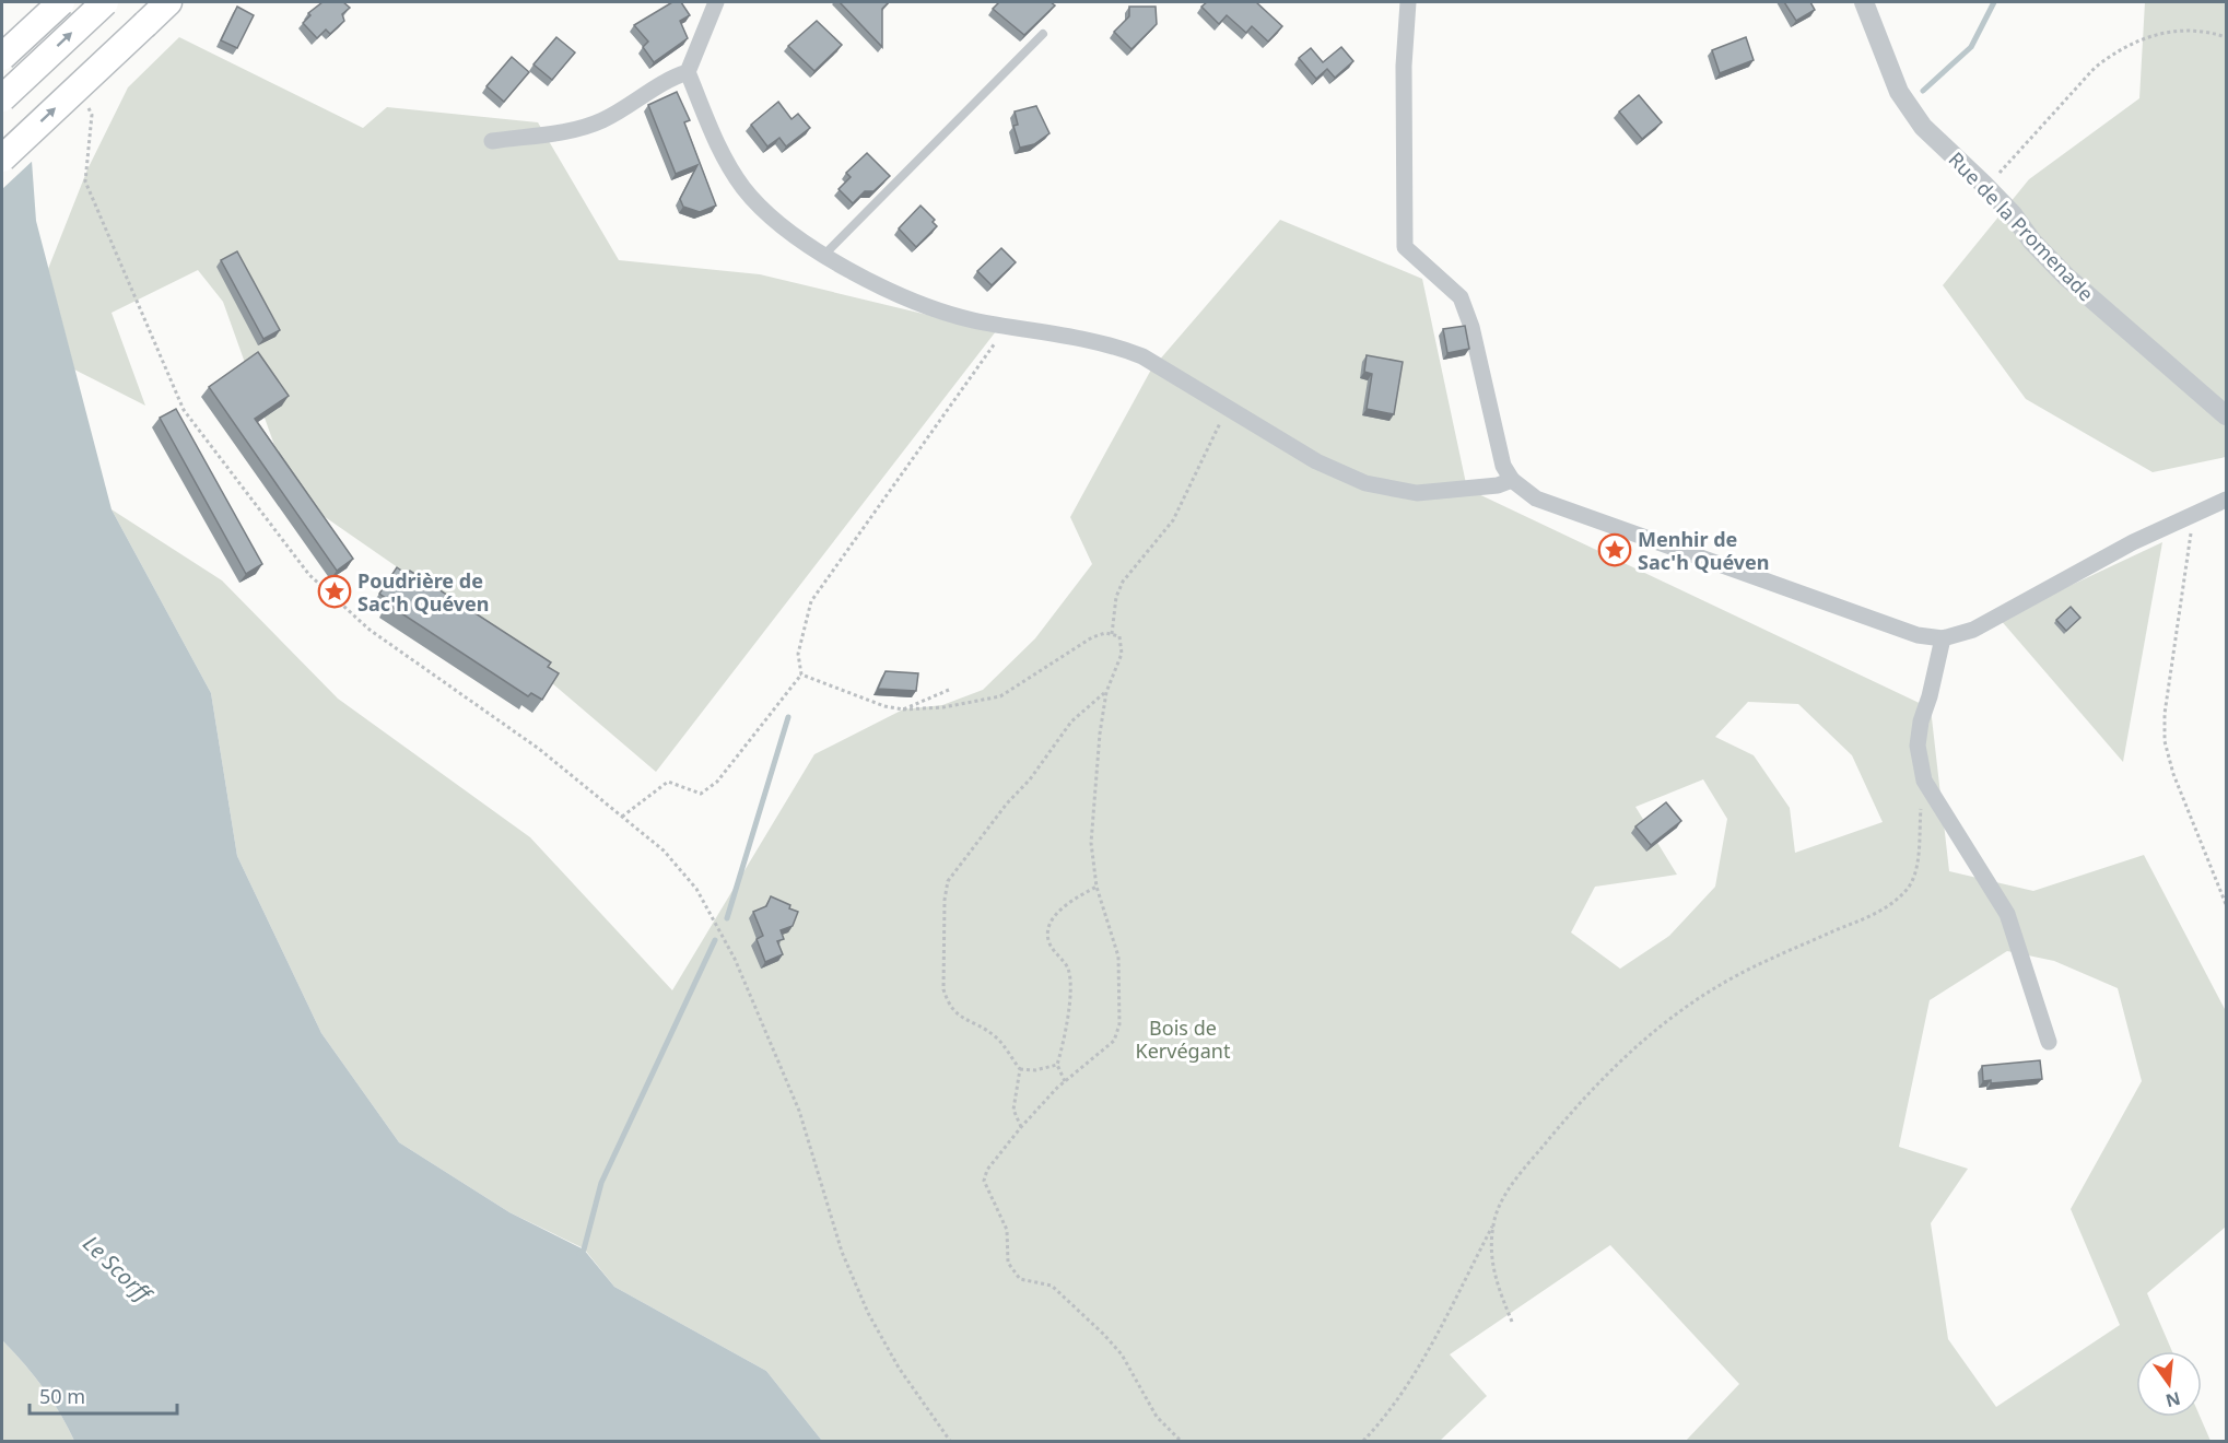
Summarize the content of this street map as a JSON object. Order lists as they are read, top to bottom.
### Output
{
  "streets": {
    "street": ["Rue de la Promenade"]
  },
  "water": ["Le Scorff"],
  "parks": ["Bois de Kervégant"],
  "places": {
    "place": ["Menhir de Sac'h Quéven", "Poudrière de Sac'h Quéven"]
  },
  "scale_bar": "50 m",
  "north": "bottom"
}
